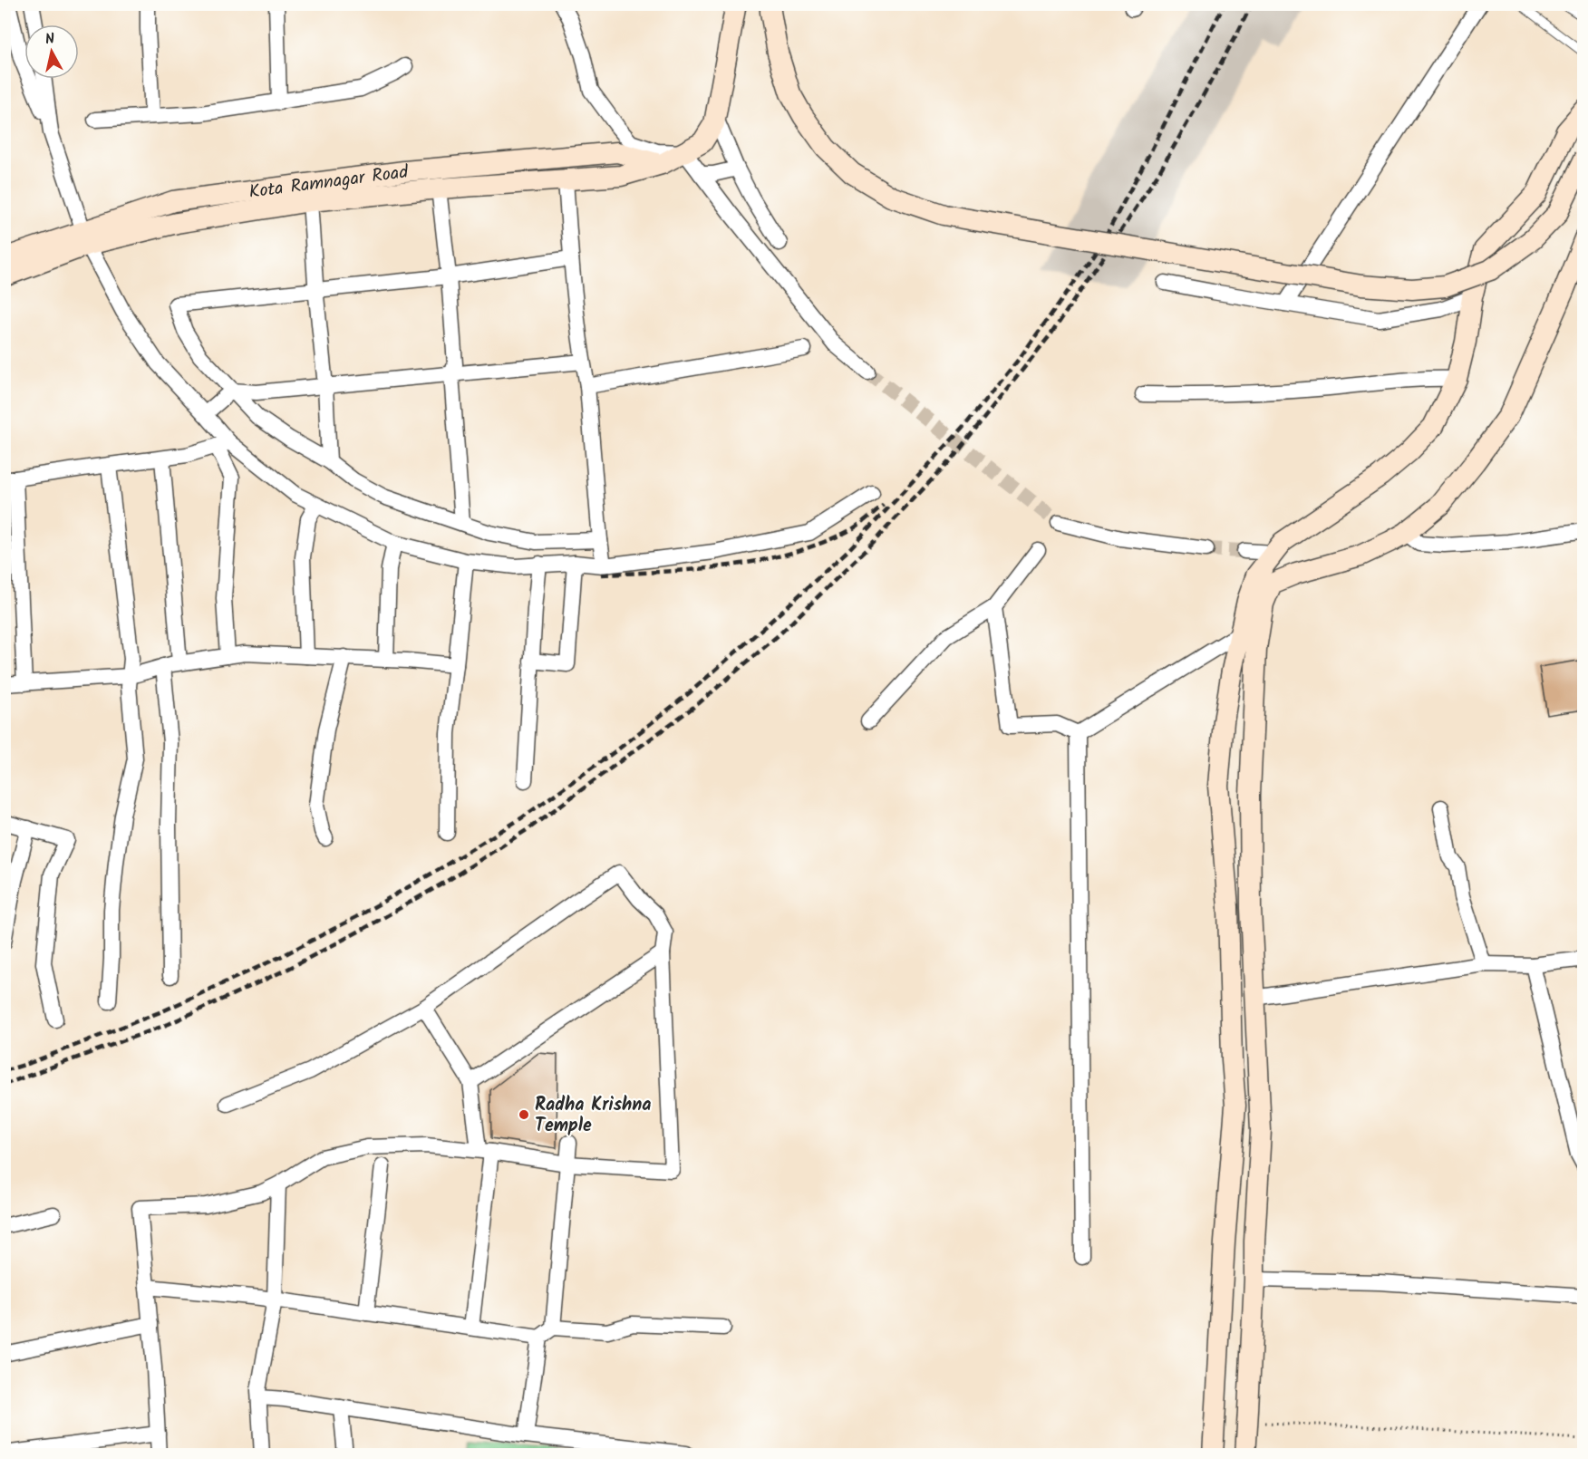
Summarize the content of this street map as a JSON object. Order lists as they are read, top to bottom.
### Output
{
  "streets": {
    "street": ["Kota Ramnagar Road"]
  },
  "places": ["Radha Krishna Temple"],
  "north": "top"
}
